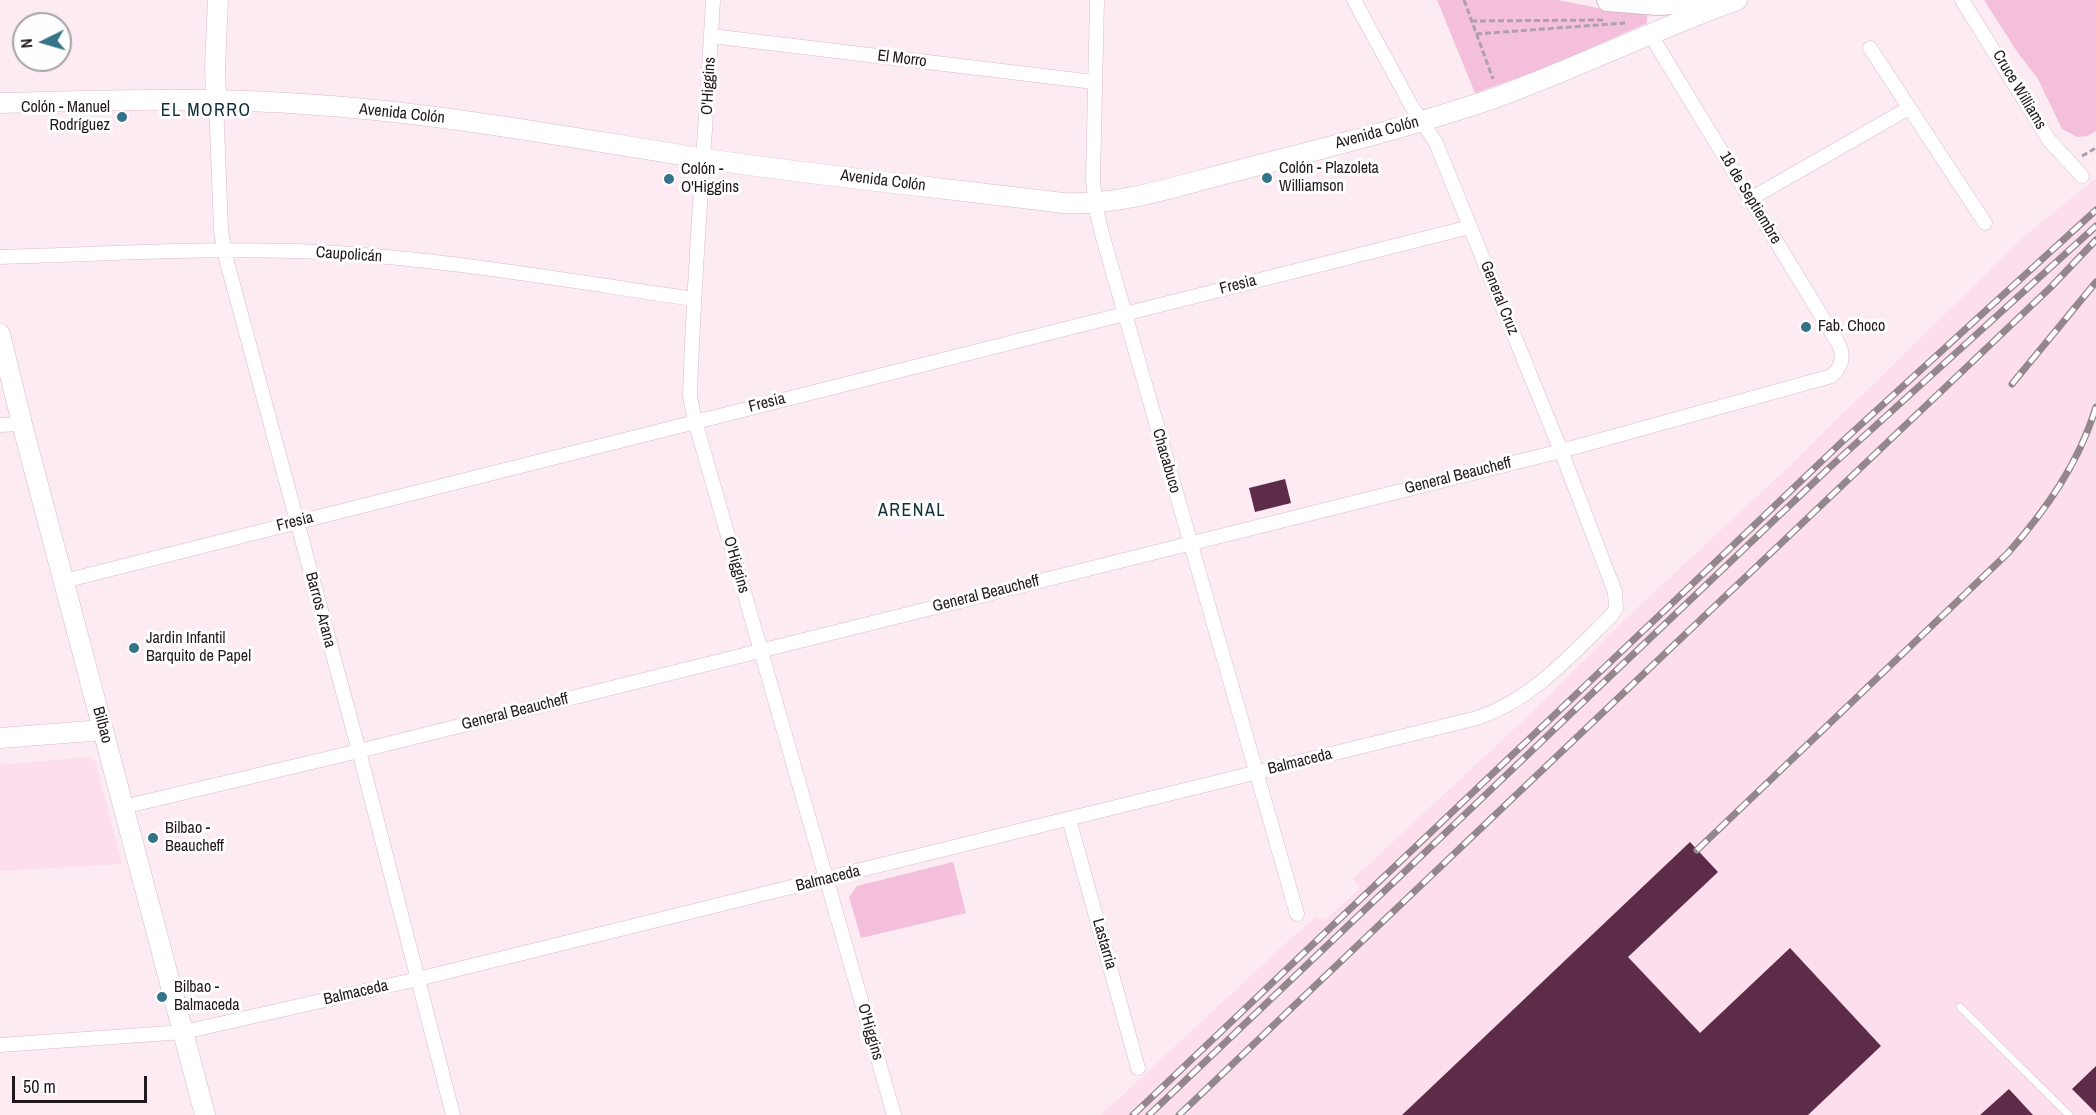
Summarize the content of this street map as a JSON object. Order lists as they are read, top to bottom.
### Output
{
  "streets": {
    "main road": ["Avenida Colón", "Bilbao"],
    "street": [
      "El Morro",
      "O'Higgins",
      "Cruce Williams",
      "18 de Septiembre",
      "Caupolicán",
      "Fresia",
      "General Cruz",
      "Chacabuco",
      "General Beaucheff",
      "Barros Arana",
      "Balmaceda",
      "Lastarria"
    ]
  },
  "crossings": [
    ["El Morro", "O'Higgins"],
    ["El Morro", "Chacabuco"],
    ["O'Higgins", "Avenida Colón"],
    ["O'Higgins", "Caupolicán"],
    ["O'Higgins", "Fresia"],
    ["O'Higgins", "General Beaucheff"],
    ["O'Higgins", "Balmaceda"],
    ["Avenida Colón", "18 de Septiembre"],
    ["Avenida Colón", "General Cruz"],
    ["Avenida Colón", "Chacabuco"],
    ["Avenida Colón", "Barros Arana"],
    ["18 de Septiembre", "General Beaucheff"],
    ["Caupolicán", "Barros Arana"],
    ["Fresia", "General Cruz"],
    ["Fresia", "Chacabuco"],
    ["Fresia", "Barros Arana"],
    ["Fresia", "Bilbao"],
    ["General Cruz", "General Beaucheff"],
    ["General Cruz", "Balmaceda"],
    ["Chacabuco", "General Beaucheff"],
    ["Chacabuco", "Balmaceda"],
    ["General Beaucheff", "Barros Arana"],
    ["General Beaucheff", "Bilbao"],
    ["Barros Arana", "Balmaceda"],
    ["Bilbao", "Balmaceda"],
    ["Balmaceda", "Lastarria"]
  ],
  "districts": ["EL MORRO", "ARENAL"],
  "places": [
    "Colón - Manuel Rodríguez",
    "Colón - Plazoleta Williamson",
    "Colón - O'Higgins",
    "Fab. Choco",
    "Jardin Infantil Barquito de Papel",
    "Bilbao - Beaucheff",
    "Bilbao - Balmaceda"
  ],
  "scale_bar": "50 m",
  "north": "left"
}
